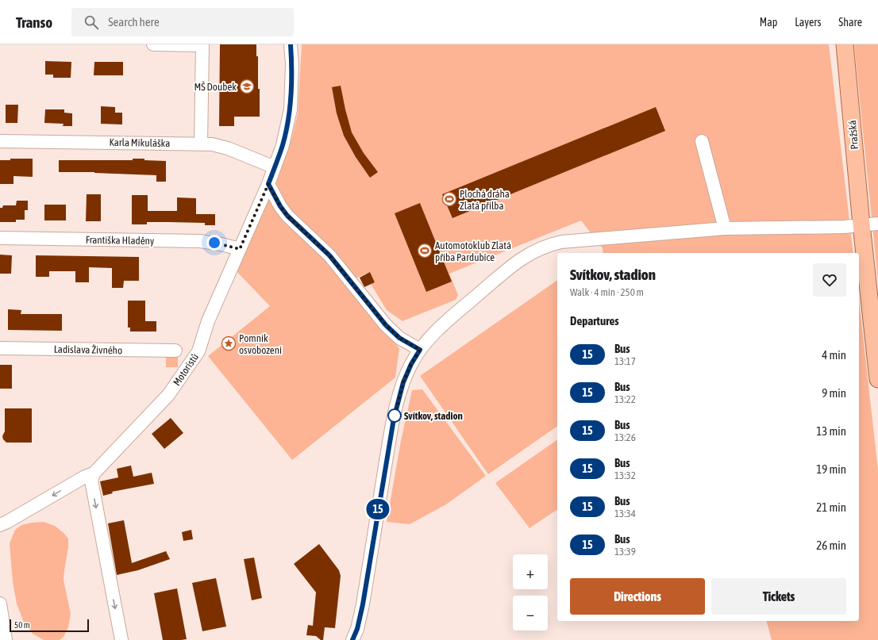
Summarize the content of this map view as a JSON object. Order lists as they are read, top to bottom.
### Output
{
  "streets": {
    "main road": ["Pražská"],
    "street": [
      "Karla Mikuláška",
      "Františka Hladěny",
      "Ladislava Živného",
      "Motoristů"
    ]
  },
  "crossings": [
    ["Karla Mikuláška", "Motoristů"],
    ["Františka Hladěny", "Motoristů"]
  ],
  "places": {
    "school or university": ["MŠ Doubek"],
    "sports": ["Plochá dráha Zlatá přilba", "Automotoklub Zlatá přiba Pardubice"],
    "place": ["Pomník osvobození"],
    "other": ["Svítkov, stadion"]
  },
  "lines": ["bus line 15"],
  "scale_bar": "50 m",
  "page": {
    "header": "Transo",
    "search": "Search here",
    "nav": ["Map", "Layers", "Share"],
    "on_map": "15",
    "heading": [
      ["Svítkov, stadion", "Walk · 4 min · 250 m"],
      "Departures"
    ],
    "list": [
      {
        "mark": "15",
        "name": "Bus",
        "note": "13:17",
        "value": "4 min"
      },
      {
        "mark": "15",
        "name": "Bus",
        "note": "13:22",
        "value": "9 min"
      },
      {
        "mark": "15",
        "name": "Bus",
        "note": "13:26",
        "value": "13 min"
      },
      {
        "mark": "15",
        "name": "Bus",
        "note": "13:32",
        "value": "19 min"
      },
      {
        "mark": "15",
        "name": "Bus",
        "note": "13:34",
        "value": "21 min"
      },
      {
        "mark": "15",
        "name": "Bus",
        "note": "13:39",
        "value": "26 min"
      }
    ],
    "map_buttons": ["+", "−"],
    "buttons": ["Directions", "Tickets"],
    "scale": "50 m"
  }
}
